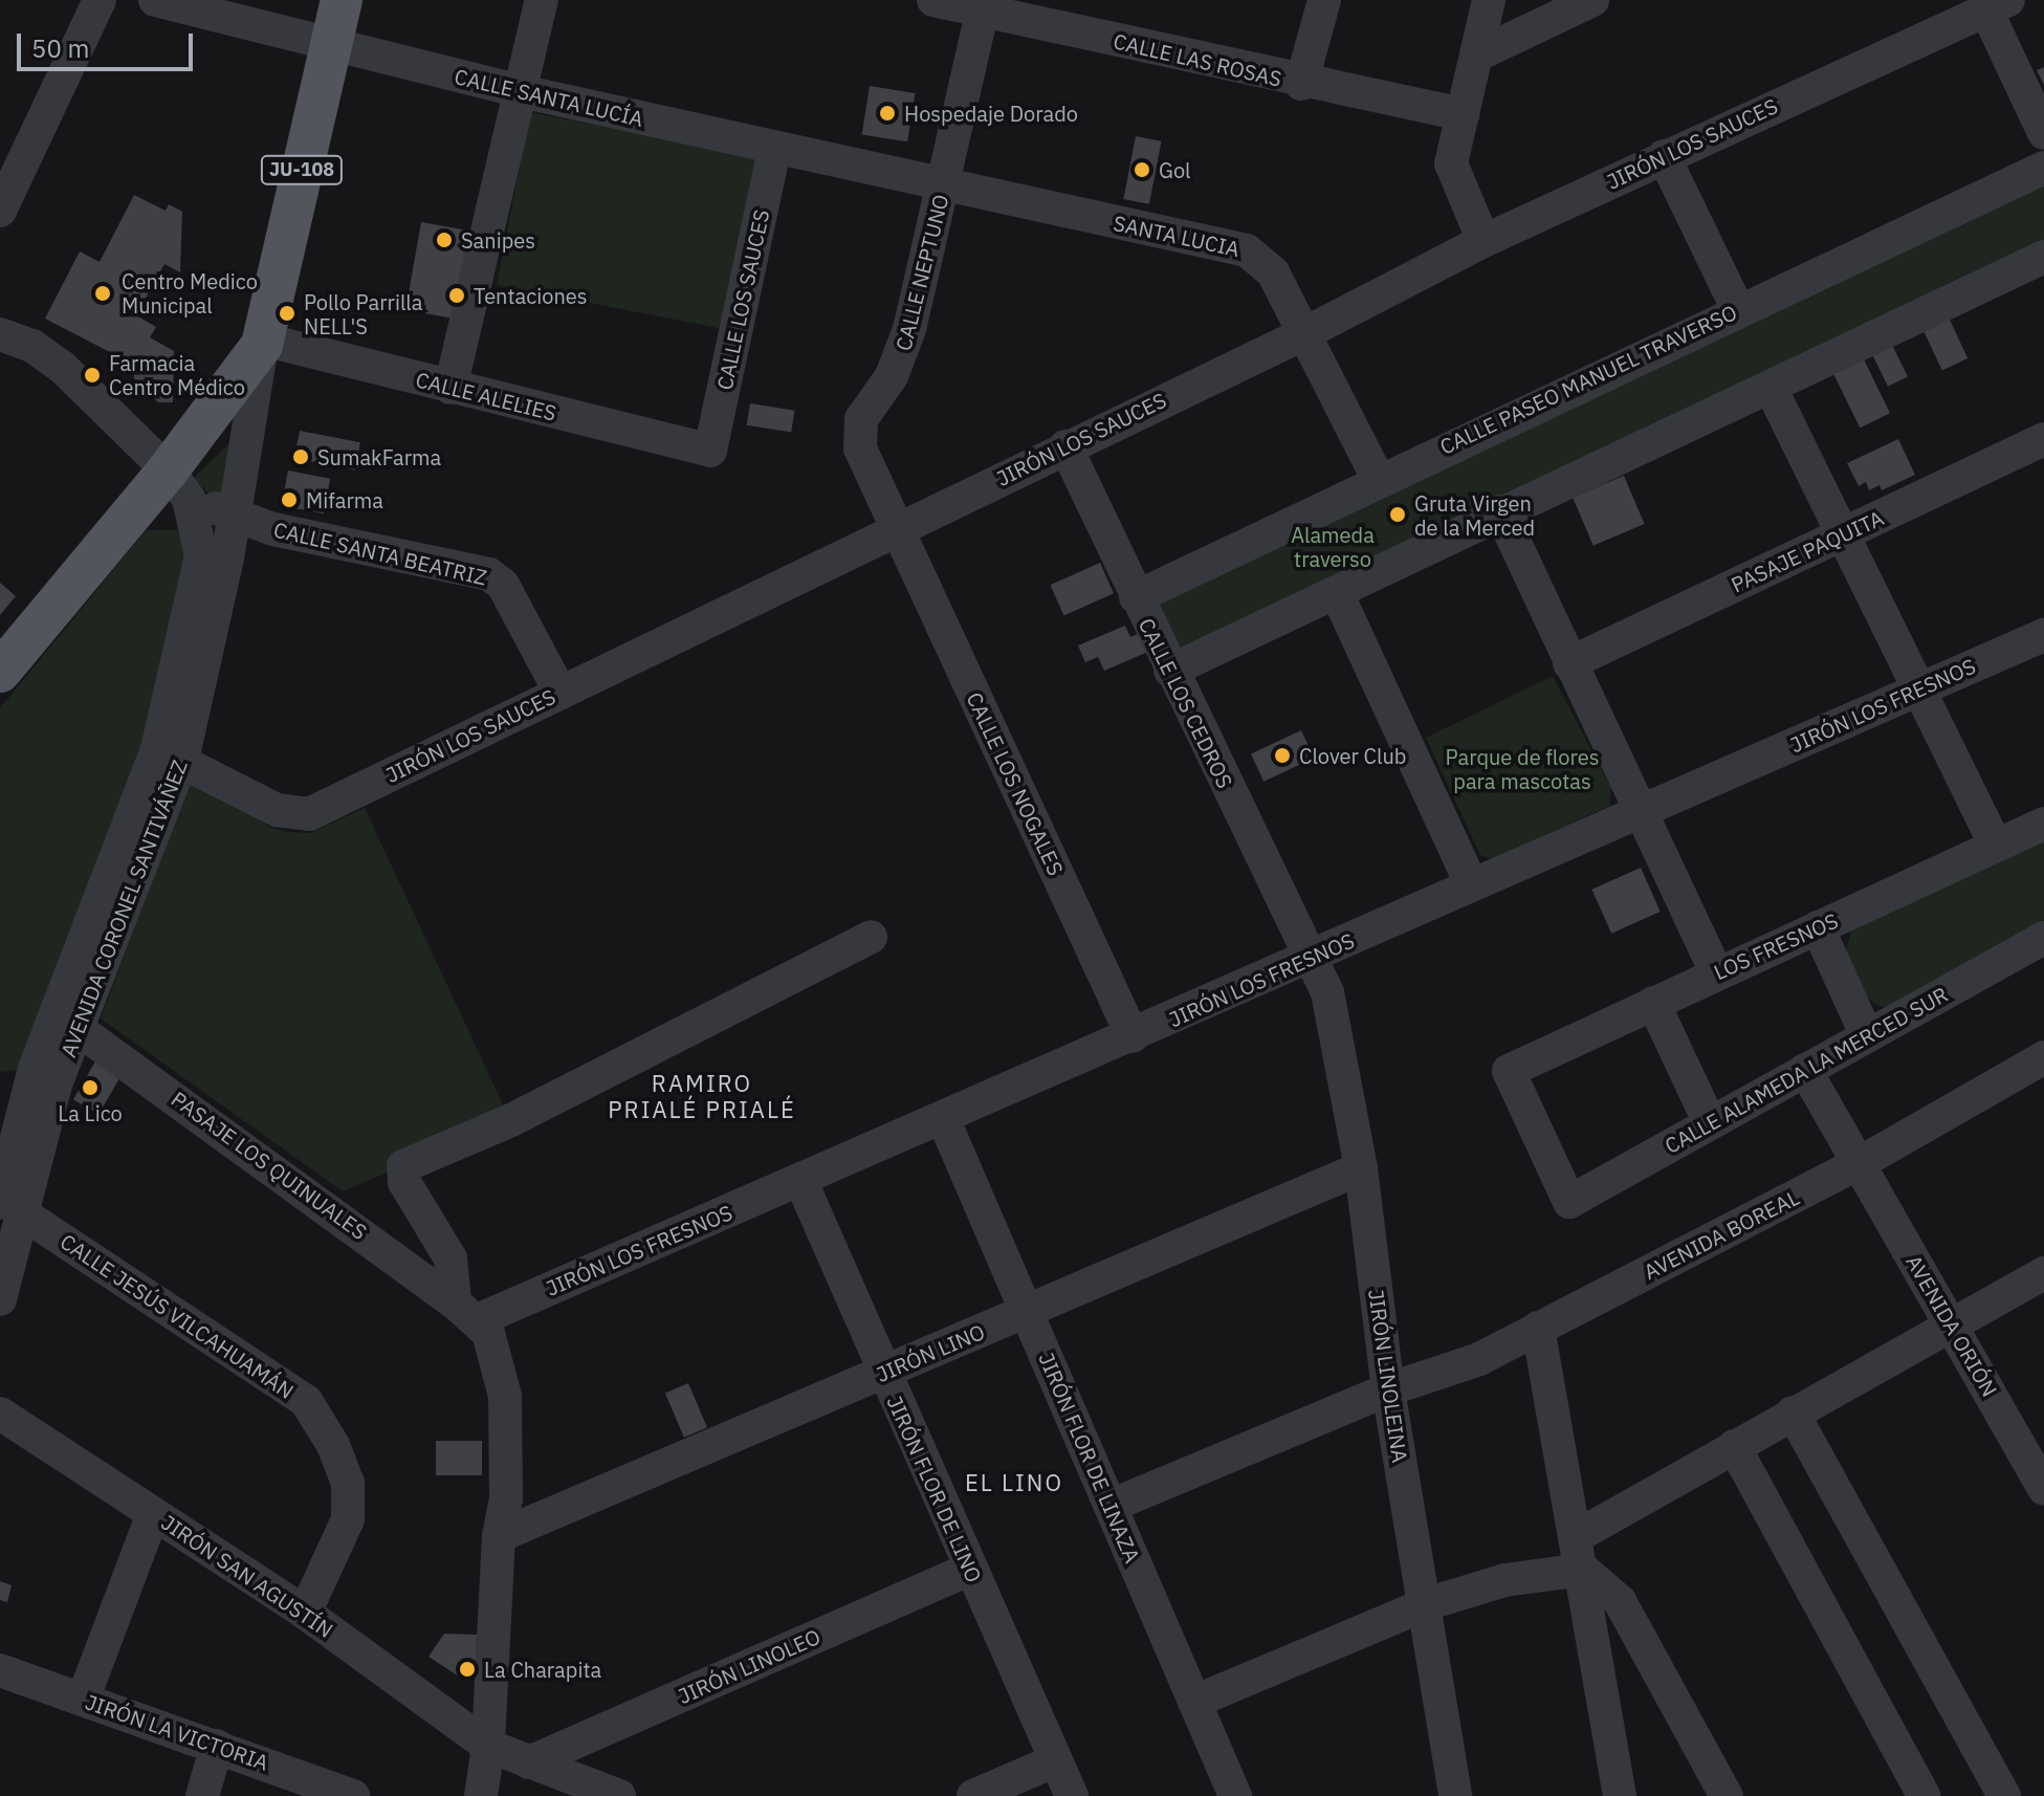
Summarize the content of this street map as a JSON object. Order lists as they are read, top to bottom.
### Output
{
  "streets": {
    "main road": ["JU-108"],
    "street": [
      "CALLE LAS ROSAS",
      "CALLE SANTA LUCÍA",
      "JIRÓN LOS SAUCES",
      "SANTA LUCIA",
      "CALLE NEPTUNO",
      "CALLE LOS SAUCES",
      "CALLE PASEO MANUEL TRAVERSO",
      "CALLE ALELIES",
      "PASAJE PAQUITA",
      "CALLE SANTA BEATRIZ",
      "CALLE LOS CEDROS",
      "JIRÓN LOS FRESNOS",
      "CALLE LOS NOGALES",
      "AVENIDA CORONEL SANTIVÁÑEZ",
      "LOS FRESNOS",
      "CALLE ALAMEDA LA MERCED SUR",
      "PASAJE LOS QUINUALES",
      "AVENIDA BOREAL",
      "CALLE JESÚS VILCAHUAMÁN",
      "AVENIDA ORIÓN",
      "JIRÓN LINO",
      "JIRÓN LINOLEINA",
      "JIRÓN FLOR DE LINAZA",
      "JIRÓN FLOR DE LINO",
      "JIRÓN SAN AGUSTÍN",
      "JIRÓN LINOLEO",
      "JIRÓN LA VICTORIA"
    ]
  },
  "crossings": [
    ["CALLE LAS ROSAS", "CALLE NEPTUNO"],
    ["CALLE SANTA LUCÍA", "JU-108"],
    ["CALLE SANTA LUCÍA", "SANTA LUCIA"],
    ["CALLE SANTA LUCÍA", "CALLE NEPTUNO"],
    ["CALLE SANTA LUCÍA", "CALLE LOS SAUCES"],
    ["JIRÓN LOS SAUCES", "SANTA LUCIA"],
    ["JIRÓN LOS SAUCES", "CALLE NEPTUNO"],
    ["JIRÓN LOS SAUCES", "CALLE SANTA BEATRIZ"],
    ["JIRÓN LOS SAUCES", "CALLE LOS CEDROS"],
    ["JIRÓN LOS SAUCES", "CALLE LOS NOGALES"],
    ["JIRÓN LOS SAUCES", "AVENIDA CORONEL SANTIVÁÑEZ"],
    ["JU-108", "CALLE ALELIES"],
    ["JU-108", "CALLE SANTA BEATRIZ"],
    ["JU-108", "AVENIDA CORONEL SANTIVÁÑEZ"],
    ["SANTA LUCIA", "CALLE NEPTUNO"],
    ["SANTA LUCIA", "CALLE PASEO MANUEL TRAVERSO"],
    ["CALLE NEPTUNO", "CALLE LOS NOGALES"],
    ["CALLE LOS SAUCES", "CALLE ALELIES"],
    ["CALLE PASEO MANUEL TRAVERSO", "CALLE LOS CEDROS"],
    ["CALLE ALELIES", "AVENIDA CORONEL SANTIVÁÑEZ"],
    ["CALLE SANTA BEATRIZ", "AVENIDA CORONEL SANTIVÁÑEZ"],
    ["CALLE LOS CEDROS", "JIRÓN LOS FRESNOS"],
    ["CALLE LOS CEDROS", "JIRÓN LINOLEINA"],
    ["JIRÓN LOS FRESNOS", "CALLE LOS NOGALES"],
    ["JIRÓN LOS FRESNOS", "PASAJE LOS QUINUALES"],
    ["JIRÓN LOS FRESNOS", "JIRÓN LINOLEINA"],
    ["JIRÓN LOS FRESNOS", "JIRÓN FLOR DE LINAZA"],
    ["JIRÓN LOS FRESNOS", "JIRÓN FLOR DE LINO"],
    ["AVENIDA CORONEL SANTIVÁÑEZ", "PASAJE LOS QUINUALES"],
    ["AVENIDA CORONEL SANTIVÁÑEZ", "CALLE JESÚS VILCAHUAMÁN"],
    ["LOS FRESNOS", "CALLE ALAMEDA LA MERCED SUR"],
    ["CALLE ALAMEDA LA MERCED SUR", "AVENIDA ORIÓN"],
    ["AVENIDA BOREAL", "AVENIDA ORIÓN"],
    ["AVENIDA BOREAL", "JIRÓN LINOLEINA"],
    ["CALLE JESÚS VILCAHUAMÁN", "JIRÓN SAN AGUSTÍN"],
    ["JIRÓN LINO", "JIRÓN LINOLEINA"],
    ["JIRÓN LINO", "JIRÓN FLOR DE LINAZA"],
    ["JIRÓN LINO", "JIRÓN FLOR DE LINO"],
    ["JIRÓN FLOR DE LINO", "JIRÓN LINOLEO"],
    ["JIRÓN SAN AGUSTÍN", "JIRÓN LINOLEO"]
  ],
  "districts": ["RAMIRO PRIALÉ PRIALÉ", "EL LINO"],
  "parks": ["Alameda traverso", "Parque de flores para mascotas"],
  "places": [
    "Hospedaje Dorado",
    "Gol",
    "Sanipes",
    "Centro Medico Municipal",
    "Tentaciones",
    "Pollo Parrilla NELL'S",
    "Farmacia Centro Médico",
    "SumakFarma",
    "Mifarma",
    "Gruta Virgen de la Merced",
    "Clover Club",
    "La Lico",
    "La Charapita"
  ],
  "scale_bar": "50 m"
}
